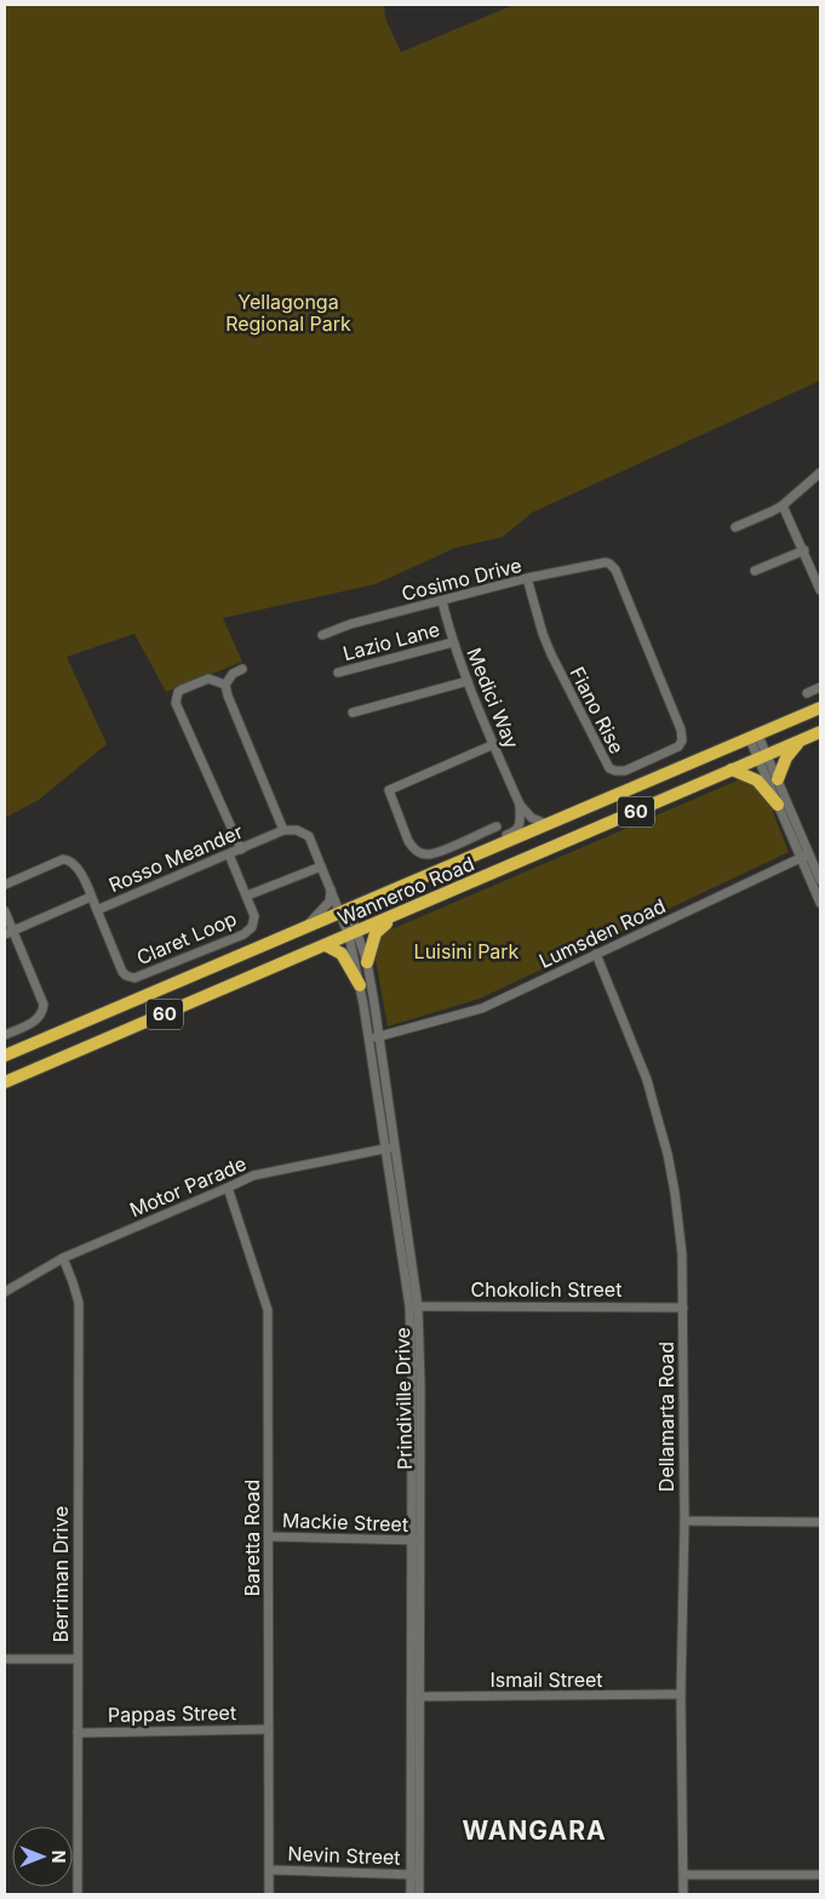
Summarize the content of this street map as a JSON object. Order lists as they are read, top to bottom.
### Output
{
  "streets": {
    "highway": ["60", "Wanneroo Road"],
    "street": [
      "Cosimo Drive",
      "Lazio Lane",
      "Medici Way",
      "Fiano Rise",
      "Rosso Meander",
      "Lumsden Road",
      "Claret Loop",
      "Motor Parade",
      "Chokolich Street",
      "Prindiville Drive",
      "Dellamarta Road",
      "Mackie Street",
      "Baretta Road",
      "Berriman Drive",
      "Ismail Street",
      "Pappas Street",
      "Nevin Street"
    ]
  },
  "crossings": [
    ["Cosimo Drive", "Medici Way"],
    ["Cosimo Drive", "Fiano Rise"],
    ["Lazio Lane", "Medici Way"],
    ["Medici Way", "Wanneroo Road"],
    ["Rosso Meander", "Claret Loop"],
    ["Wanneroo Road", "Prindiville Drive"],
    ["Lumsden Road", "Prindiville Drive"],
    ["Lumsden Road", "Dellamarta Road"],
    ["Motor Parade", "Prindiville Drive"],
    ["Motor Parade", "Baretta Road"],
    ["Motor Parade", "Berriman Drive"],
    ["Chokolich Street", "Prindiville Drive"],
    ["Chokolich Street", "Dellamarta Road"],
    ["Prindiville Drive", "Mackie Street"],
    ["Prindiville Drive", "Ismail Street"],
    ["Prindiville Drive", "Nevin Street"],
    ["Dellamarta Road", "Ismail Street"],
    ["Mackie Street", "Baretta Road"],
    ["Baretta Road", "Pappas Street"],
    ["Baretta Road", "Nevin Street"],
    ["Berriman Drive", "Pappas Street"]
  ],
  "districts": ["WANGARA"],
  "parks": ["Yellagonga Regional Park", "Luisini Park"],
  "north": "right"
}
